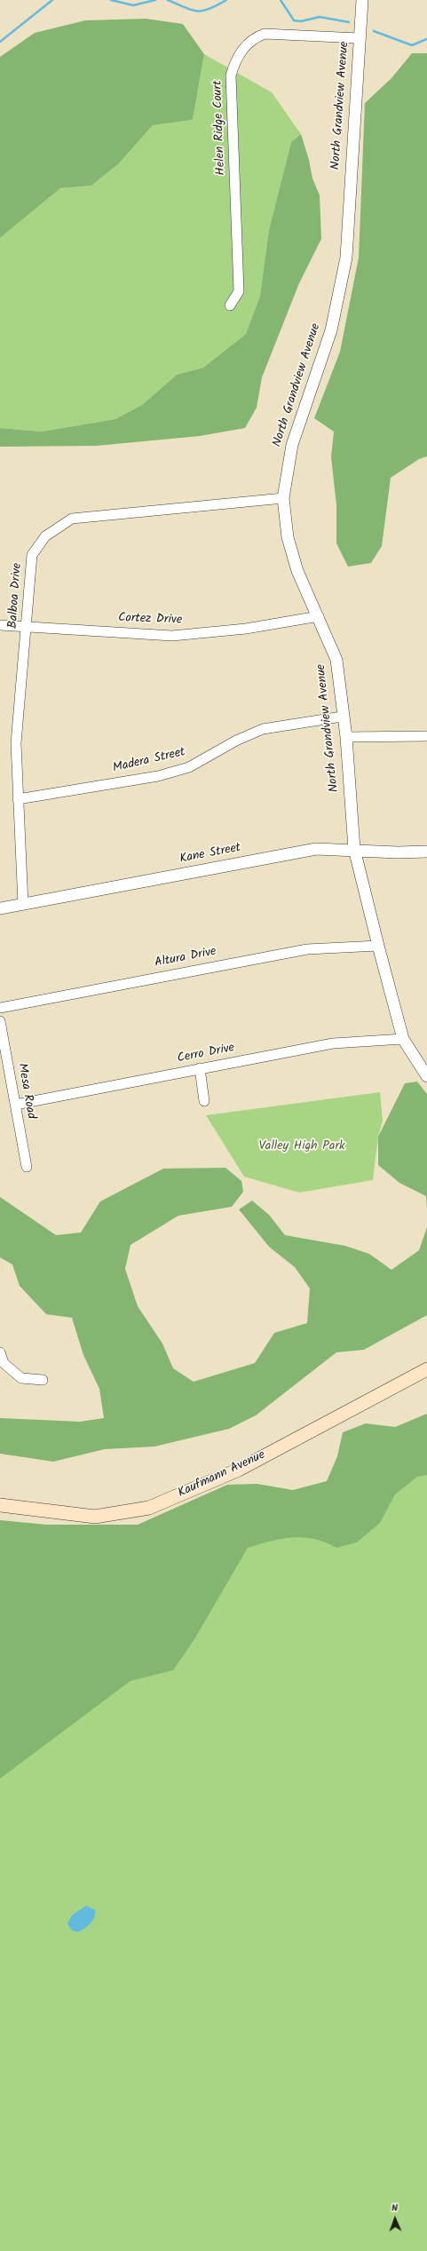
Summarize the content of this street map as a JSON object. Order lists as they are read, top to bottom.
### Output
{
  "streets": {
    "main road": ["Kaufmann Avenue"],
    "street": [
      "North Grandview Avenue",
      "Helen Ridge Court",
      "Balboa Drive",
      "Cortez Drive",
      "Madera Street",
      "Kane Street",
      "Altura Drive",
      "Cerro Drive",
      "Mesa Road"
    ]
  },
  "crossings": [
    ["North Grandview Avenue", "Helen Ridge Court"],
    ["North Grandview Avenue", "Balboa Drive"],
    ["North Grandview Avenue", "Cortez Drive"],
    ["North Grandview Avenue", "Madera Street"],
    ["North Grandview Avenue", "Kane Street"],
    ["North Grandview Avenue", "Altura Drive"],
    ["North Grandview Avenue", "Cerro Drive"],
    ["Balboa Drive", "Cortez Drive"],
    ["Balboa Drive", "Madera Street"],
    ["Balboa Drive", "Kane Street"],
    ["Cerro Drive", "Mesa Road"]
  ],
  "parks": ["Valley High Park"],
  "north": "top"
}
